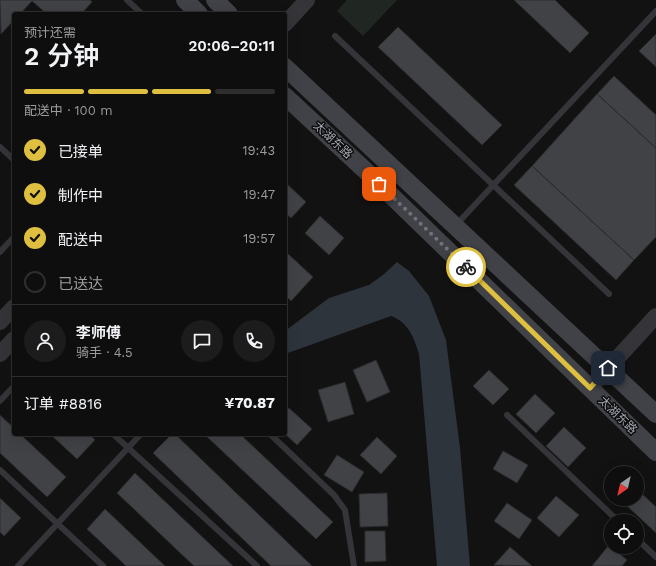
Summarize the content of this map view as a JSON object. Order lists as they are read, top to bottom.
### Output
{
  "streets": {
    "main road": ["太湖东路"]
  },
  "north": "bottom left",
  "page": {
    "heading": ["2 分钟", "预计还需", "20:06–20:11"],
    "panel": [
      "李师傅",
      "骑手 · 4.5",
      "订单 #8816",
      "¥70.87"
    ],
    "bar": "配送中 · 100 m",
    "list": [
      ["已接单", "19:43"],
      ["制作中", "19:47"],
      ["配送中", "19:57"],
      "已送达"
    ]
  }
}
